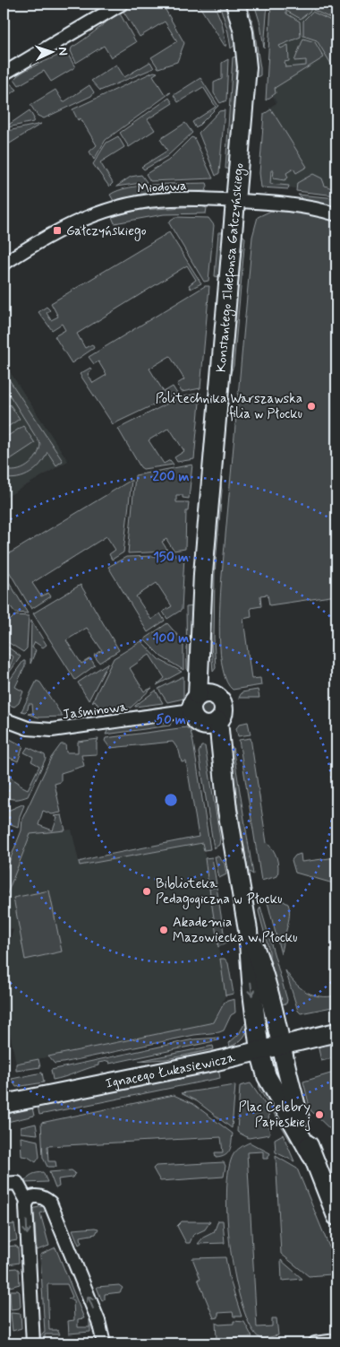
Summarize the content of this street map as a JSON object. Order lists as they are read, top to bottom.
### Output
{
  "streets": {
    "street": [
      "Miodowa",
      "Konstantego Ildefonsa Gałczyńskiego",
      "Jaśminowa",
      "Ignacego Łukasiewicza"
    ]
  },
  "crossings": [
    ["Miodowa", "Konstantego Ildefonsa Gałczyńskiego"],
    ["Konstantego Ildefonsa Gałczyńskiego", "Jaśminowa"],
    ["Konstantego Ildefonsa Gałczyńskiego", "Ignacego Łukasiewicza"]
  ],
  "places": {
    "transit": ["Gałczyńskiego"],
    "other": [
      "Politechnika Warszawska filia w Płocku",
      "Biblioteka Pedagogiczna w Płocku",
      "Akademia Mazowiecka w Płocku",
      "Plac Celebry Papieskiej"
    ]
  },
  "north": "right",
  "rings": [
    "200 m",
    "150 m",
    "100 m",
    "50 m"
  ]
}
